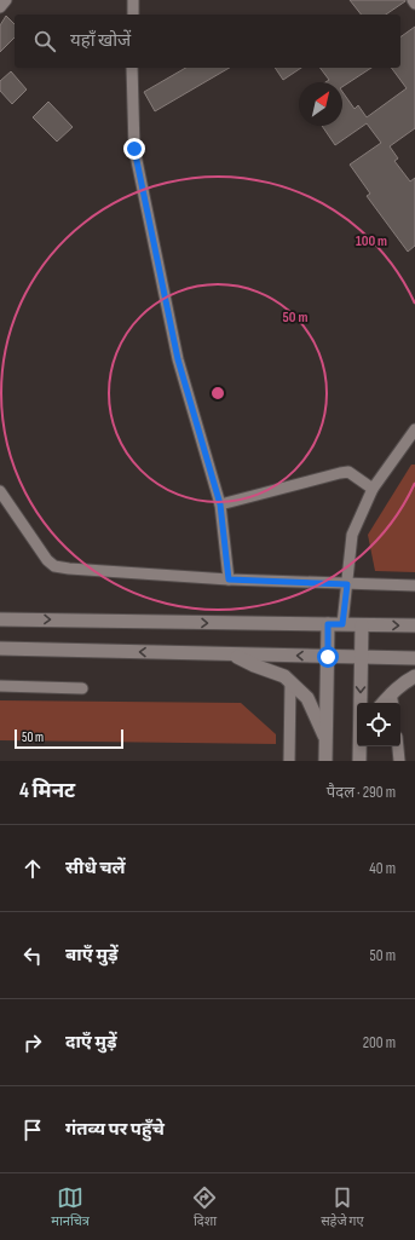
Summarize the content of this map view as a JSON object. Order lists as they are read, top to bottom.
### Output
{
  "scale_bar": "50 m",
  "north": "top right",
  "page": {
    "search": "यहाँ खोजें",
    "scale": "50 m",
    "heading": ["4 मिनट", "पैदल · 290 m"],
    "list": [
      ["सीधे चलें", "40 m"],
      ["बाएँ मुड़ें", "50 m"],
      ["दाएँ मुड़ें", "200 m"],
      "गंतव्य पर पहुँचे"
    ],
    "nav": ["मानचित्र", "दिशा", "सहेजे गए"]
  },
  "rings": ["100 m", "50 m"]
}
